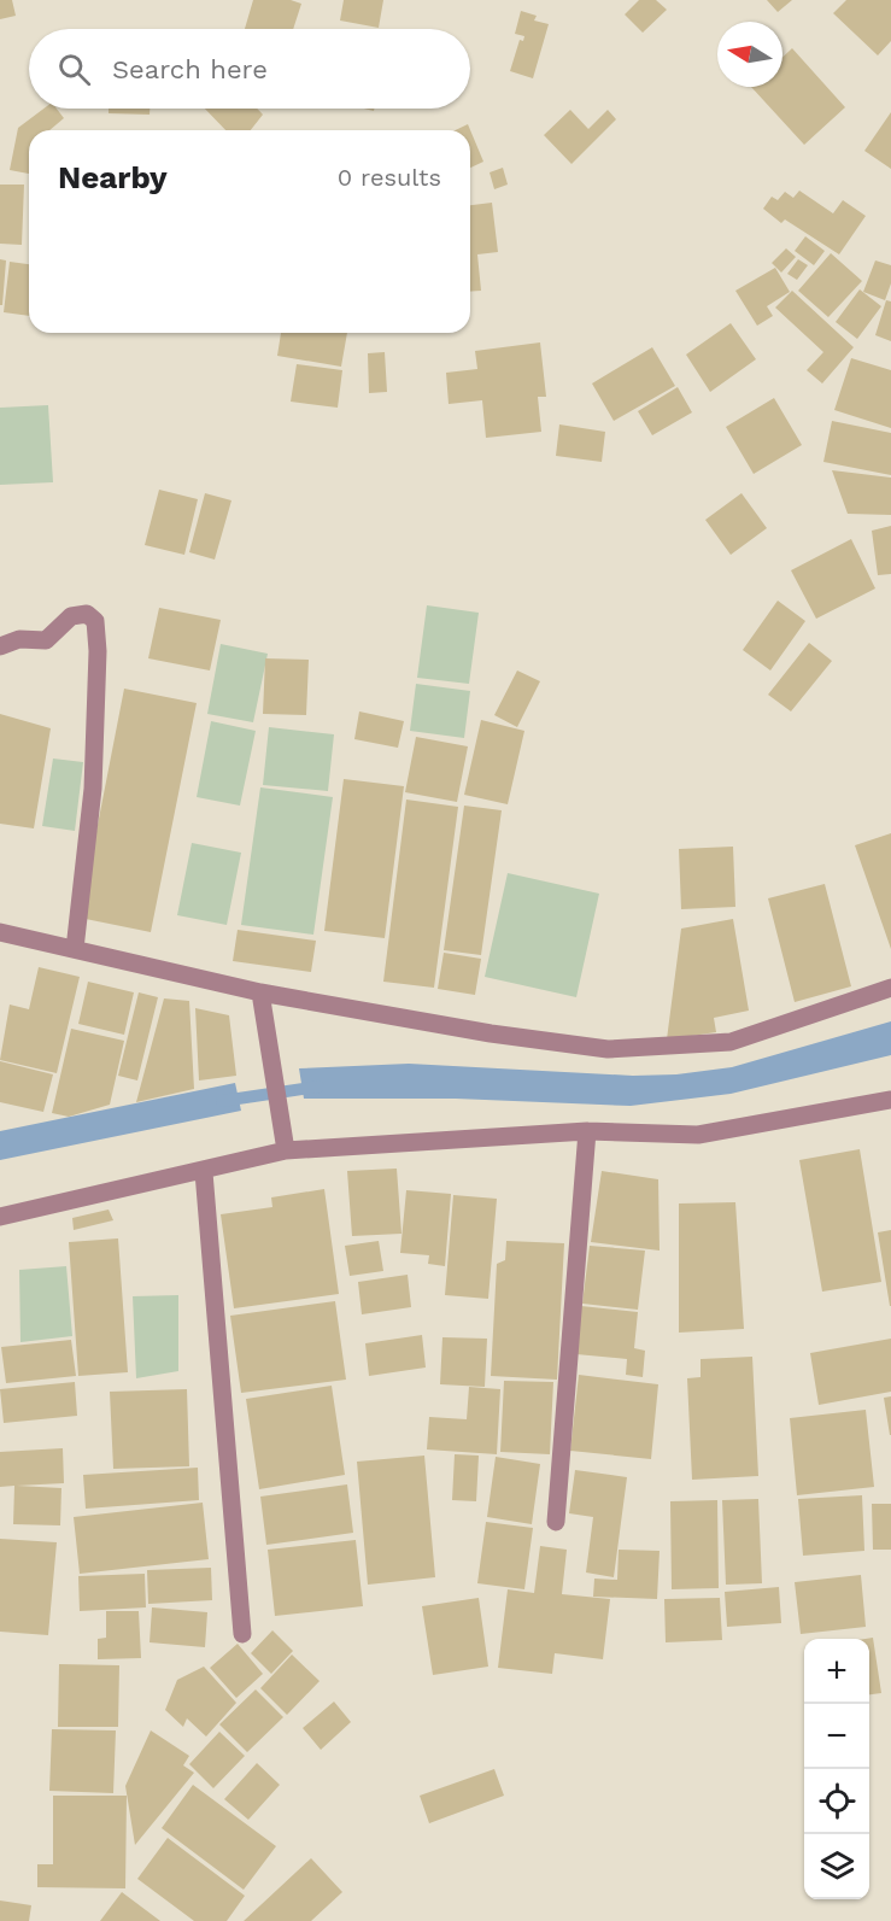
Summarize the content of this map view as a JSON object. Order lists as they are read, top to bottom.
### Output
{
  "north": "left",
  "page": {
    "search": "Search here",
    "heading": ["Nearby", "0 results"],
    "map_buttons": ["+", "−"]
  }
}
